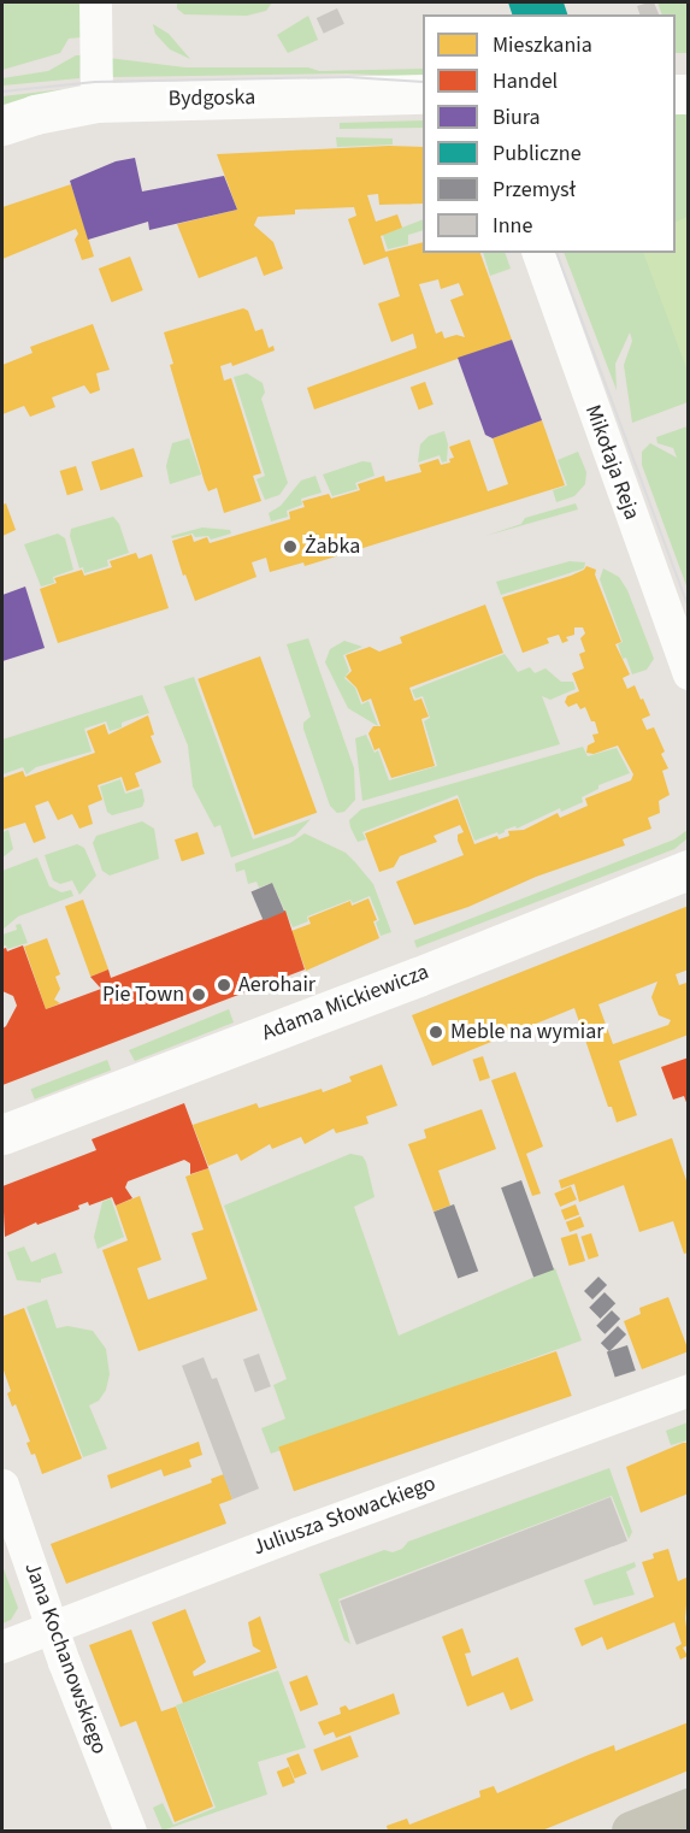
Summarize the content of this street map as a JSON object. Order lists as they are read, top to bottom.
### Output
{
  "streets": {
    "street": [
      "Bydgoska",
      "Mikołaja Reja",
      "Adama Mickiewicza",
      "Juliusza Słowackiego",
      "Jana Kochanowskiego"
    ]
  },
  "crossings": [
    ["Juliusza Słowackiego", "Jana Kochanowskiego"]
  ],
  "places": [
    "Żabka",
    "Aerohair",
    "Pie Town",
    "Meble na wymiar"
  ],
  "legend": [
    "Mieszkania",
    "Handel",
    "Biura",
    "Publiczne",
    "Przemysł",
    "Inne"
  ]
}
